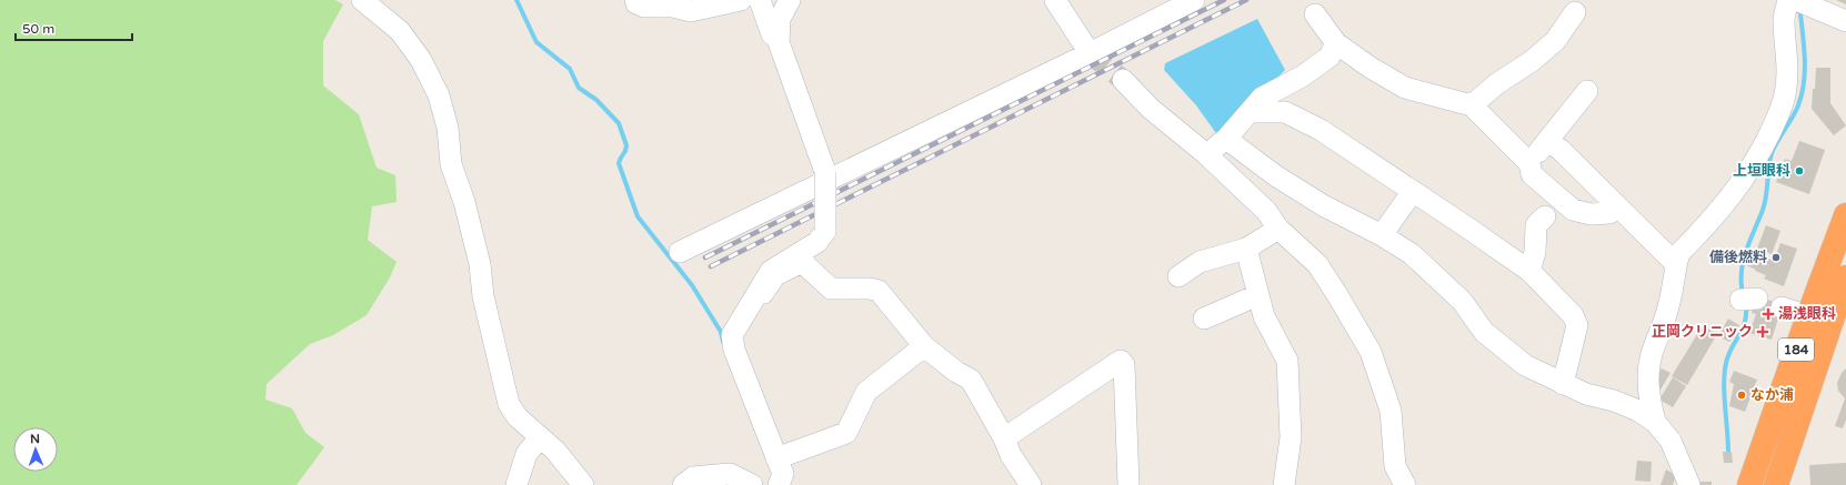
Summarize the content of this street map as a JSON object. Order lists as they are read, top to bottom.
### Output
{
  "streets": {
    "highway": ["184"]
  },
  "places": {
    "other": ["上垣眼科", "備後燃料", "なか浦"],
    "health": ["湯浅眼科", "正岡クリニック"]
  },
  "scale_bar": "50 m",
  "north": "top"
}
